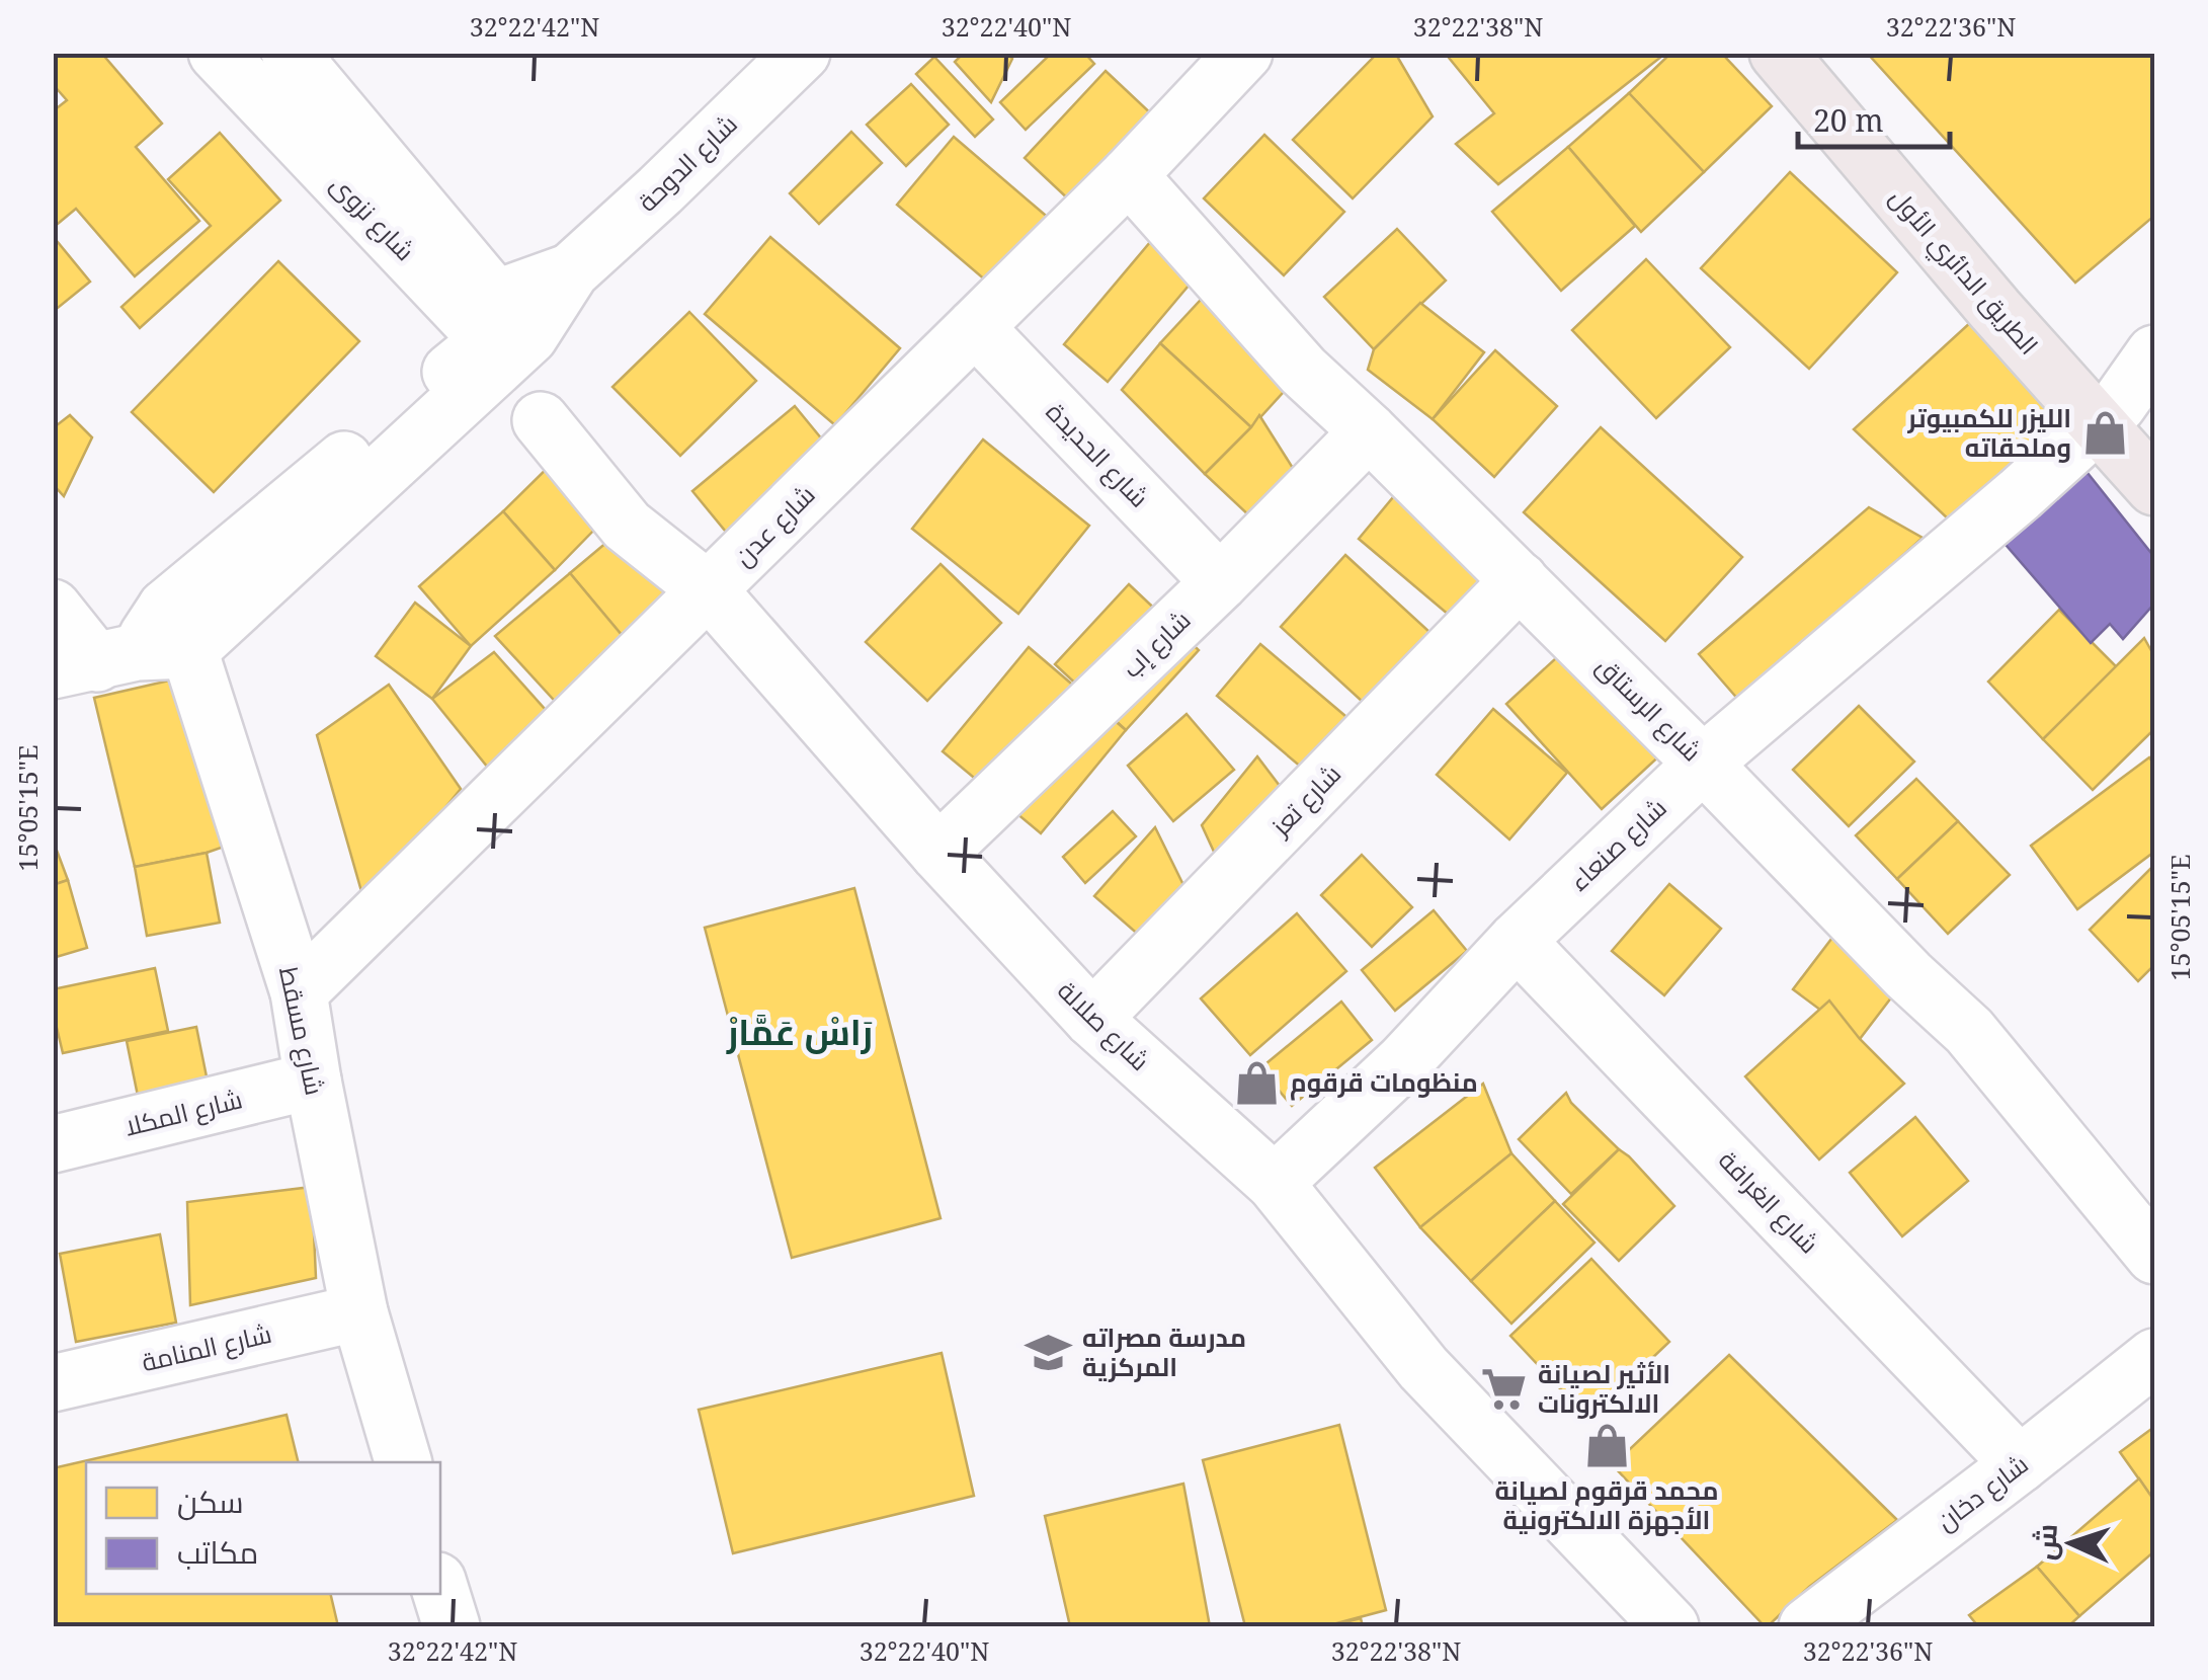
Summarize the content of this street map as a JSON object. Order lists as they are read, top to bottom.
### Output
{
  "streets": {
    "main road": ["الطريق الدائري الأول"],
    "street": [
      "شارع الدوحة",
      "شارع نزوى",
      "شارع الحديدة",
      "شارع عدن",
      "شارع إب",
      "شارع الرستاق",
      "شارع تعز",
      "شارع صنعاء",
      "شارع صلالة",
      "شارع مسقط",
      "شارع المكلا",
      "شارع الغرافة",
      "شارع المنامة",
      "شارع دخان"
    ]
  },
  "crossings": [
    ["شارع الدوحة", "شارع نزوى"],
    ["الطريق الدائري الأول", "شارع صنعاء"],
    ["شارع الحديدة", "شارع عدن"],
    ["شارع الحديدة", "شارع إب"],
    ["شارع عدن", "شارع الرستاق"],
    ["شارع عدن", "شارع صلالة"],
    ["شارع عدن", "شارع مسقط"],
    ["شارع إب", "شارع الرستاق"],
    ["شارع إب", "شارع صلالة"],
    ["شارع الرستاق", "شارع تعز"],
    ["شارع الرستاق", "شارع صنعاء"],
    ["شارع تعز", "شارع صلالة"],
    ["شارع صنعاء", "شارع صلالة"],
    ["شارع صنعاء", "شارع الغرافة"],
    ["شارع مسقط", "شارع المكلا"],
    ["شارع مسقط", "شارع المنامة"],
    ["شارع الغرافة", "شارع دخان"]
  ],
  "districts": ["رَاسْ عَمَّارْ"],
  "places": {
    "shop": ["الليزر للكمبيوتر وملحقاته", "منظومات قرقوم", "محمد قرقوم لصيانة الأجهزة الالكترونية"],
    "school or university": ["مدرسة مصراته المركزية"],
    "supermarket": ["الأثير لصيانة الالكترونات"]
  },
  "legend": ["سكن", "مكاتب"],
  "scale_bar": "20 m",
  "north": "left",
  "coordinates": [
    "32°22'42\"N",
    "32°22'40\"N",
    "32°22'38\"N",
    "32°22'36\"N",
    "15°05'15\"E"
  ]
}
